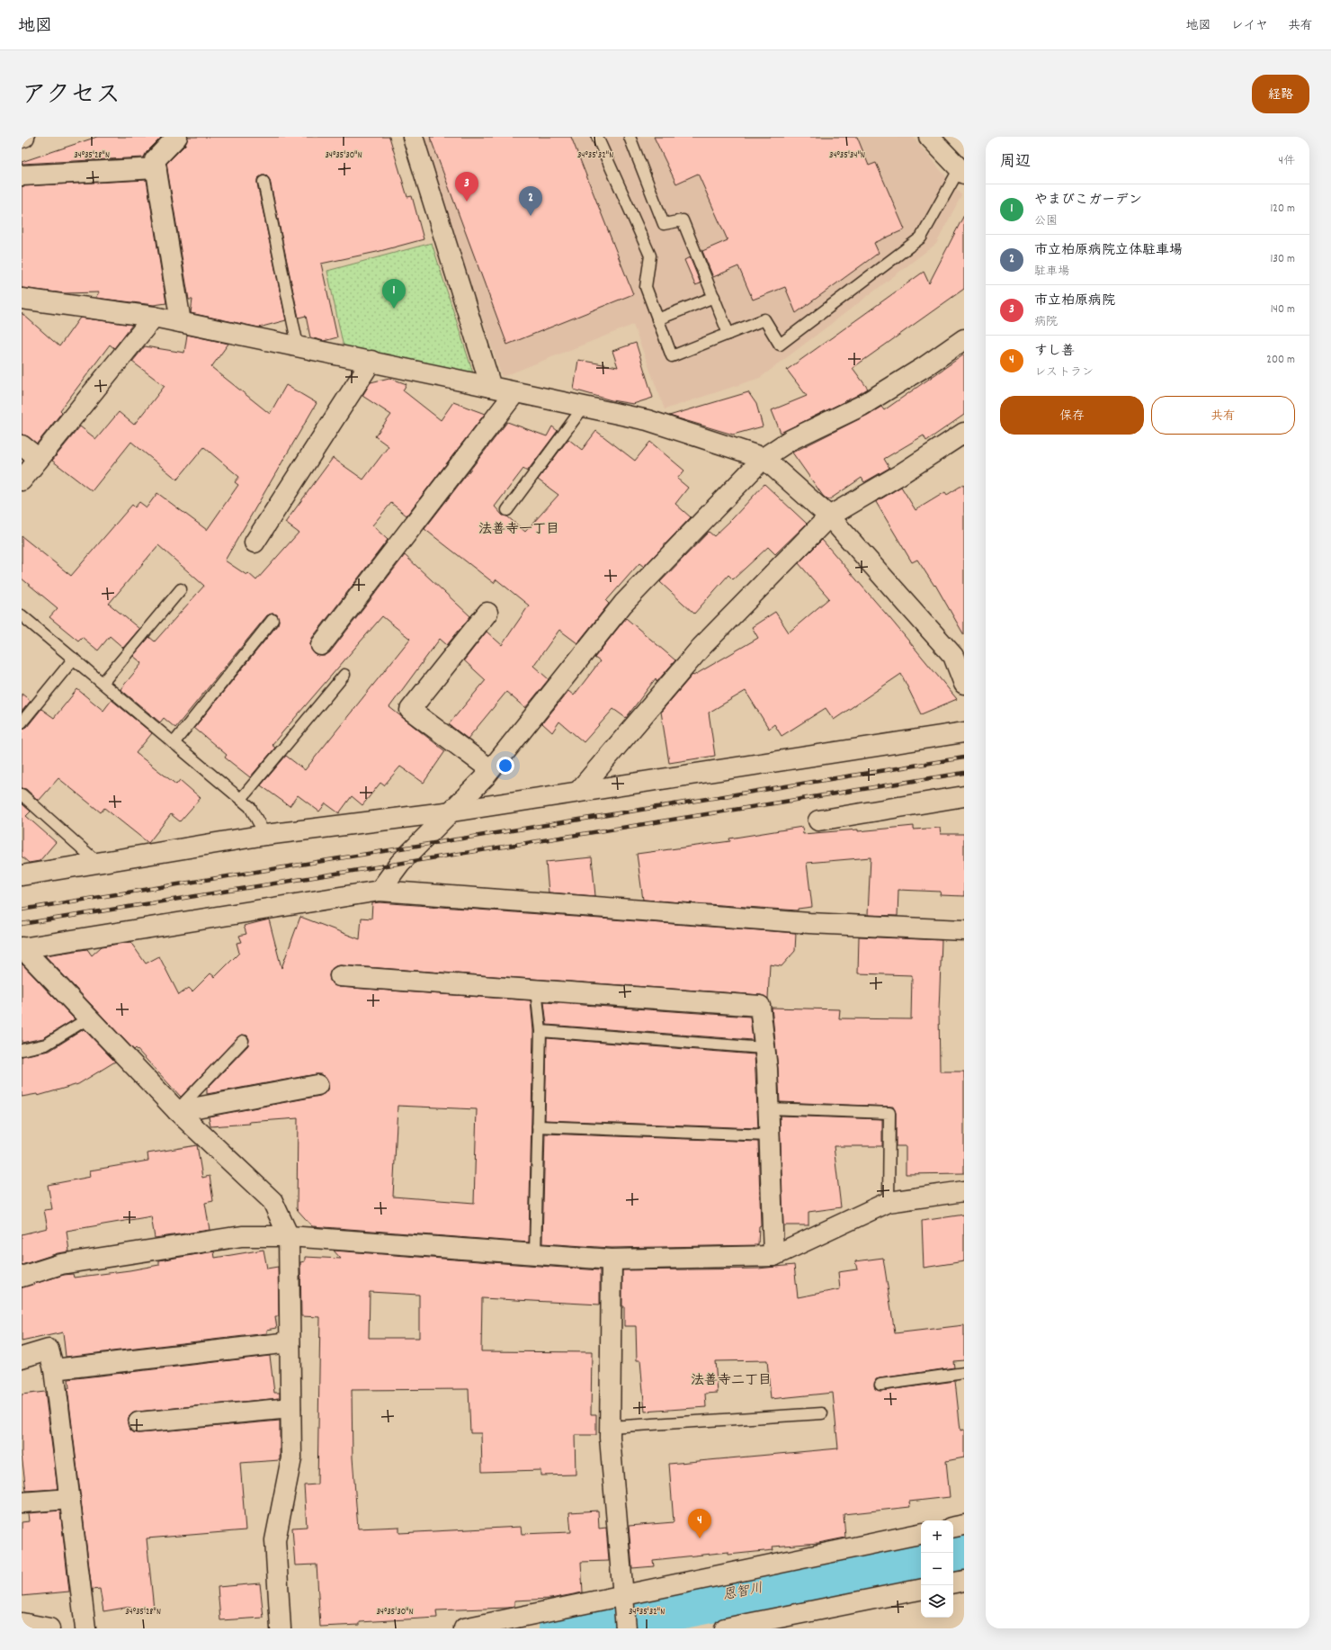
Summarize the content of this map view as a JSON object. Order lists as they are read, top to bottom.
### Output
{
  "districts": ["法善寺一丁目", "法善寺二丁目"],
  "water": ["恩智川"],
  "page": {
    "header": "地図",
    "nav": ["地図", "レイヤ", "共有"],
    "title": "アクセス",
    "buttons": [
      "経路",
      ["保存", "共有"]
    ],
    "heading": ["周辺", "4件"],
    "pins": [
      "3",
      "2",
      "1",
      "4"
    ],
    "list": [
      {
        "mark": "1",
        "name": "やまびこガーデン",
        "note": "公園",
        "value": "120 m"
      },
      {
        "mark": "2",
        "name": "市立柏原病院立体駐車場",
        "note": "駐車場",
        "value": "130 m"
      },
      {
        "mark": "3",
        "name": "市立柏原病院",
        "note": "病院",
        "value": "140 m"
      },
      {
        "mark": "4",
        "name": "すし善",
        "note": "レストラン",
        "value": "200 m"
      }
    ],
    "map_buttons": ["+", "−"]
  },
  "coordinates": [
    "34°35'28\"N",
    "34°35'30\"N",
    "34°35'32\"N",
    "34°35'34\"N"
  ]
}
